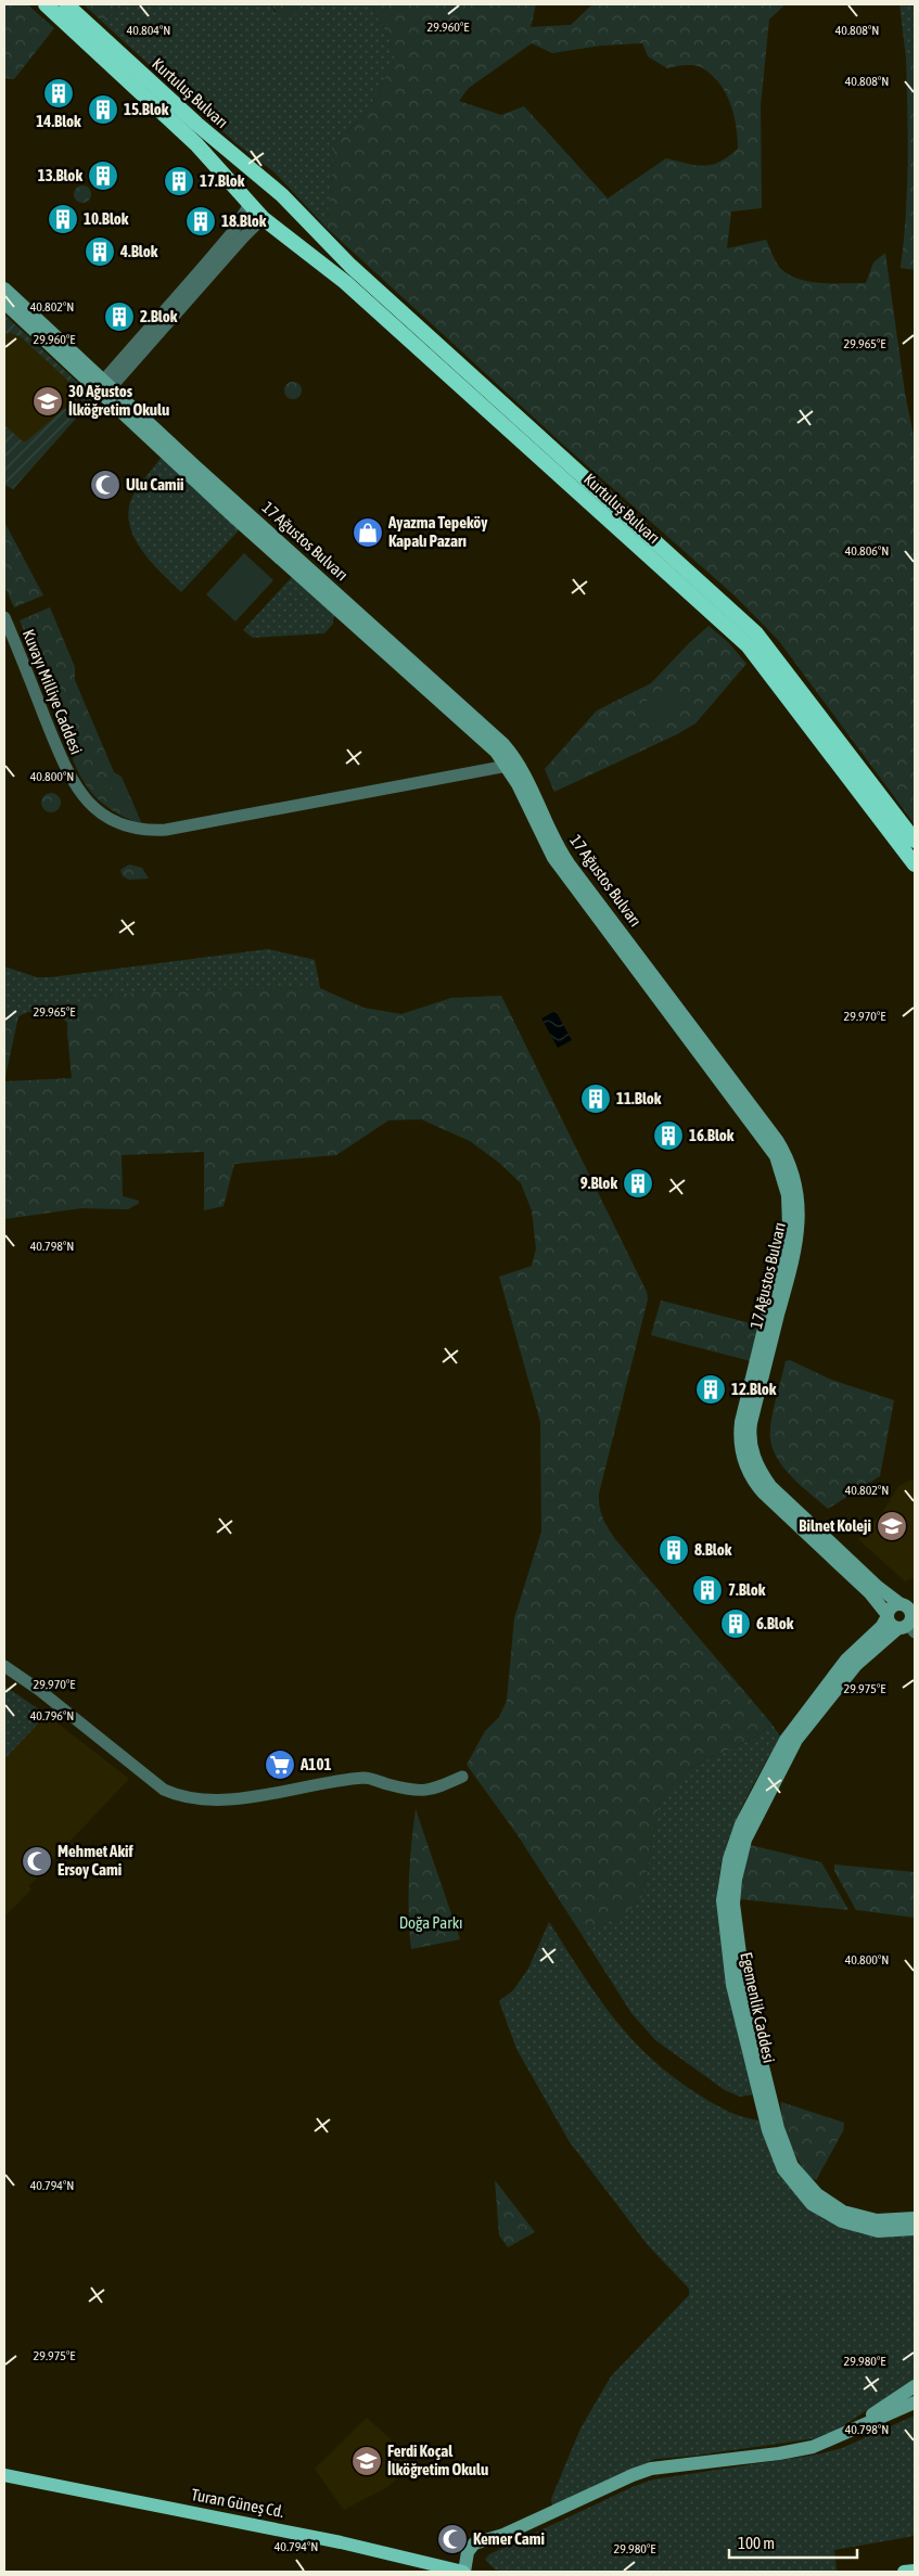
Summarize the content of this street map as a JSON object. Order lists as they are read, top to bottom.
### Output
{
  "streets": {
    "highway": ["Kurtuluş Bulvarı"],
    "main road": ["17 Ağustos Bulvarı", "Egemenlik Caddesi", "Turan Güneş Cd."],
    "street": ["Kuvayı Milliye Caddesi"]
  },
  "crossings": [
    ["17 Ağustos Bulvarı", "Kuvayı Milliye Caddesi"],
    ["17 Ağustos Bulvarı", "Egemenlik Caddesi"]
  ],
  "parks": ["Doğa Parkı"],
  "places": {
    "building": [
      "14.Blok",
      "15.Blok",
      "13.Blok",
      "17.Blok",
      "10.Blok",
      "18.Blok",
      "4.Blok",
      "2.Blok",
      "11.Blok",
      "16.Blok",
      "9.Blok",
      "12.Blok",
      "8.Blok",
      "7.Blok",
      "6.Blok"
    ],
    "school or university": ["30 Ağustos İlköğretim Okulu", "Bilnet Koleji", "Ferdi Koçal İlköğretim Okulu"],
    "mosque": ["Ulu Camii", "Mehmet Akif Ersoy Cami", "Kemer Cami"],
    "shop": ["Ayazma Tepeköy Kapalı Pazarı"],
    "supermarket": ["A101"]
  },
  "scale_bar": "100 m",
  "coordinates": [
    "29.960°E",
    "40.804°N",
    "40.808°N",
    "40.802°N",
    "29.965°E",
    "40.806°N",
    "40.800°N",
    "29.970°E",
    "40.798°N",
    "29.975°E",
    "40.796°N",
    "40.794°N",
    "29.980°E"
  ]
}
